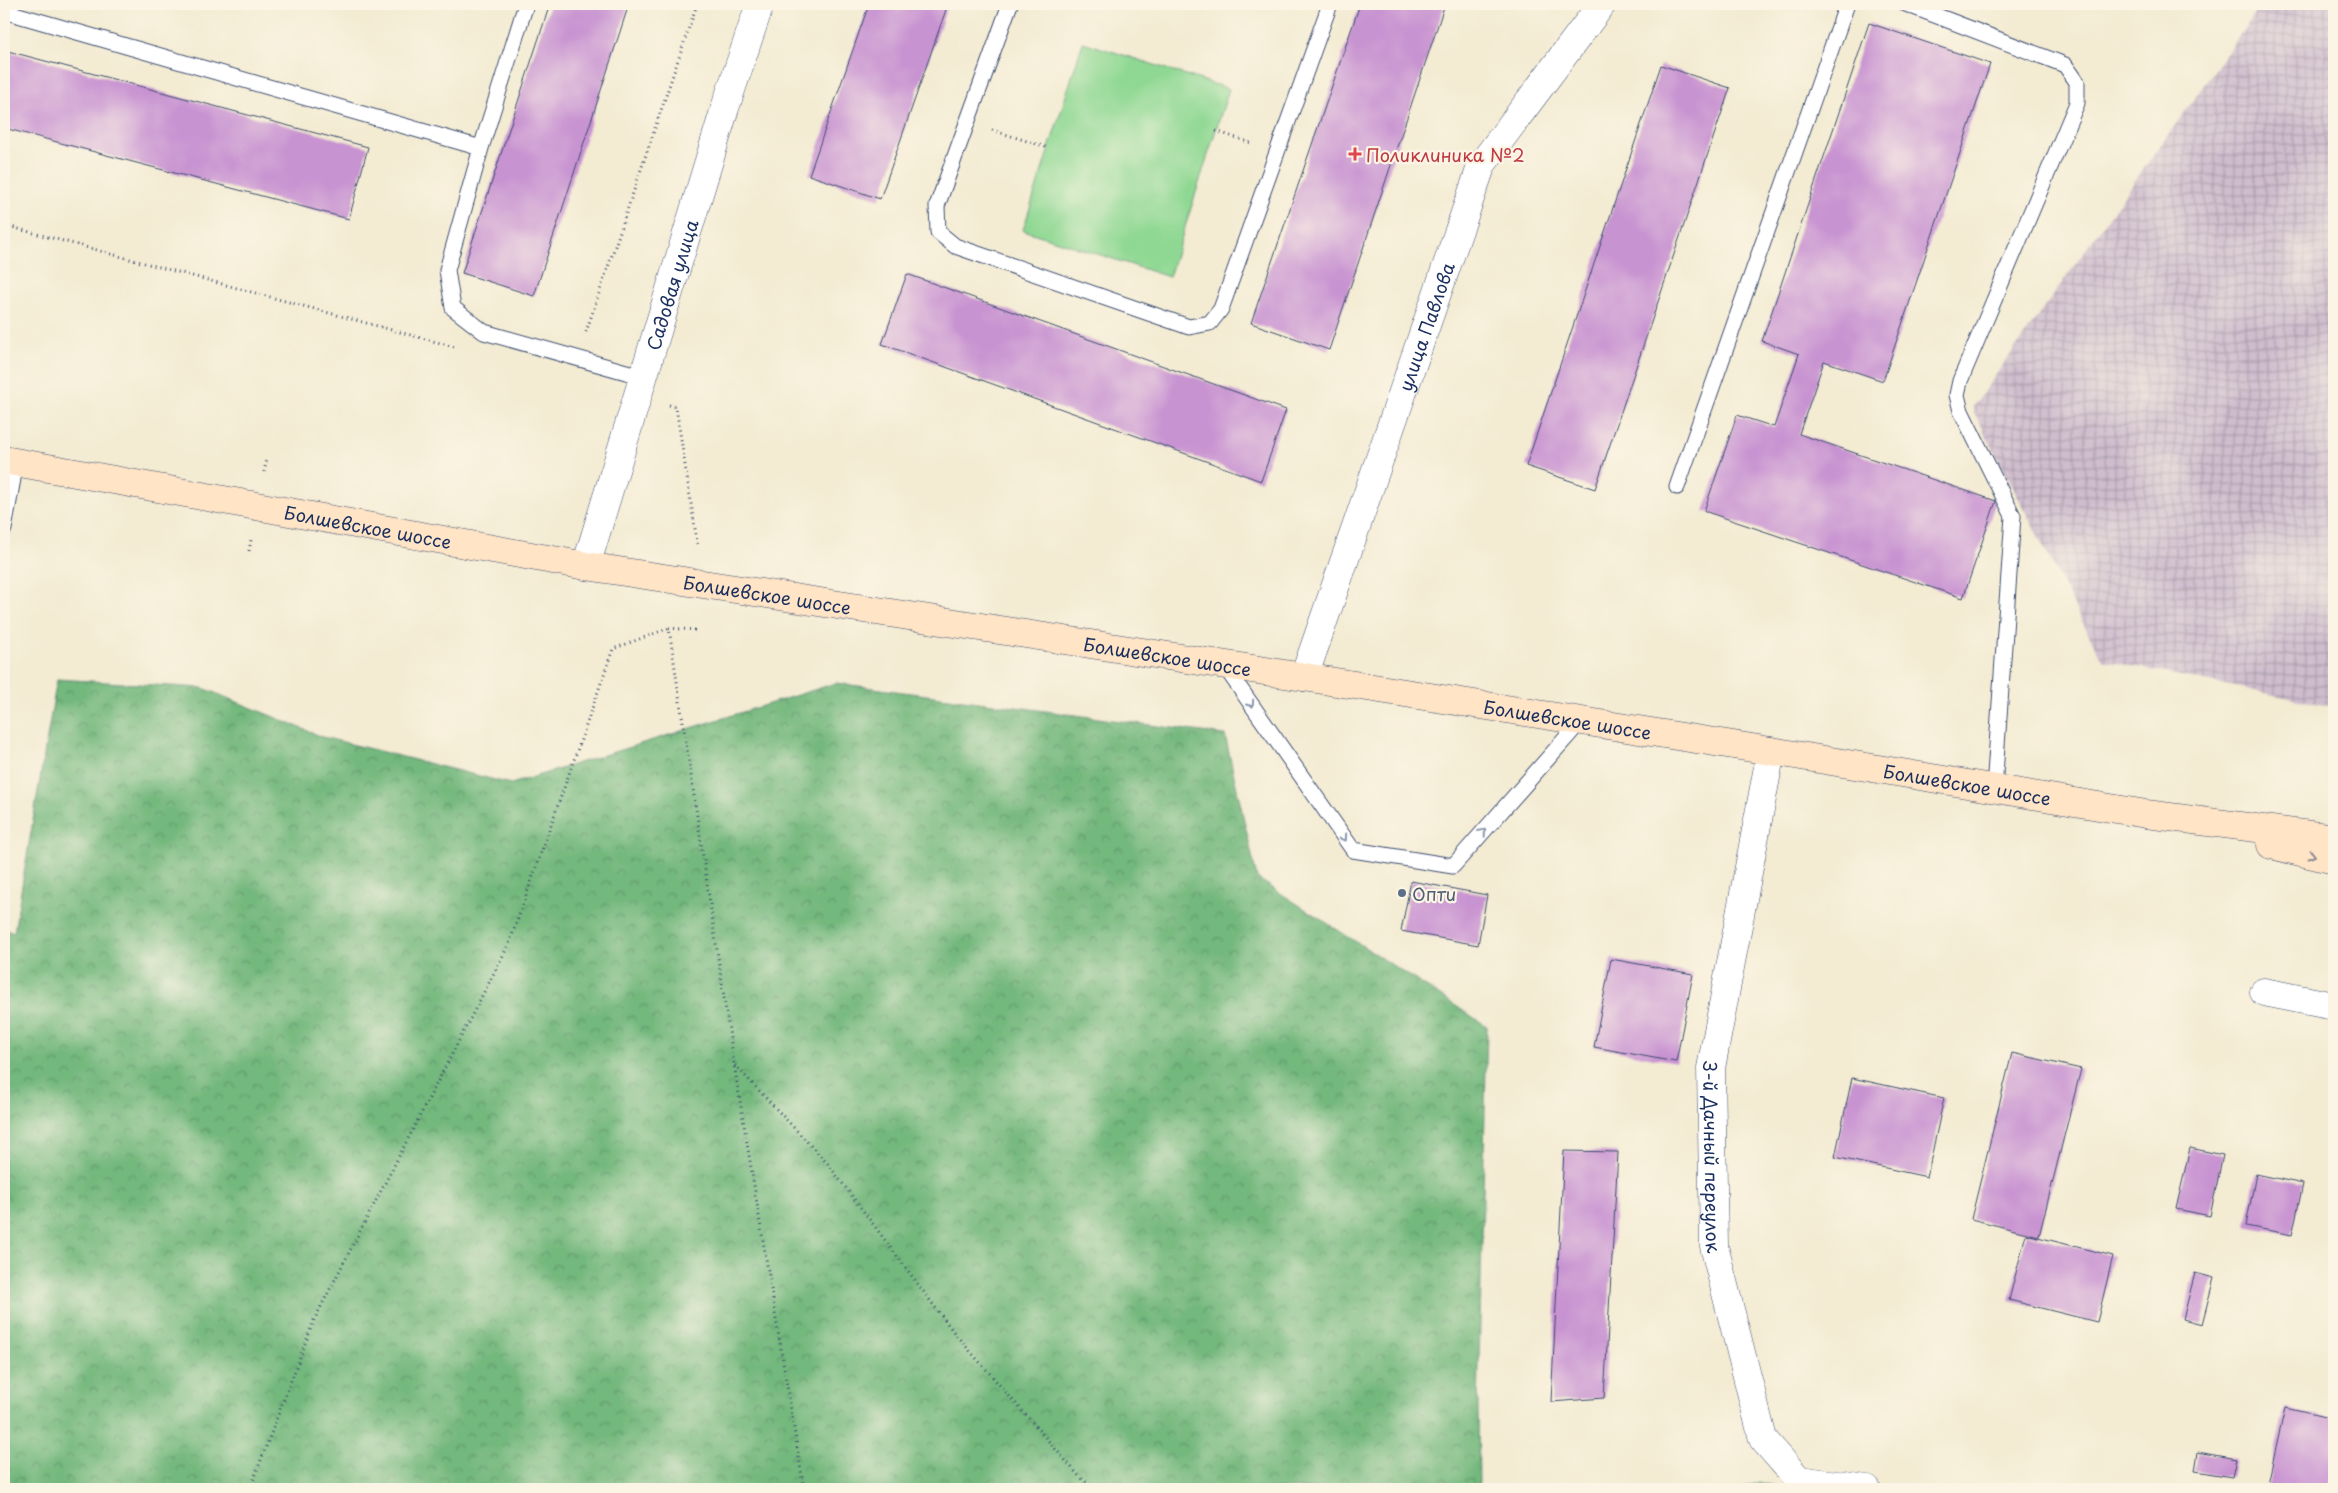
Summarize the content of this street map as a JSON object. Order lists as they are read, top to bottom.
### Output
{
  "streets": {
    "main road": ["Болшевское шоссе"],
    "street": ["Садовая улица", "улица Павлова", "3-й Дачный переулок"]
  },
  "crossings": [
    ["Садовая улица", "Болшевское шоссе"],
    ["улица Павлова", "Болшевское шоссе"],
    ["Болшевское шоссе", "3-й Дачный переулок"]
  ],
  "places": {
    "health": ["Поликлиника №2"],
    "other": ["Опти"]
  }
}
